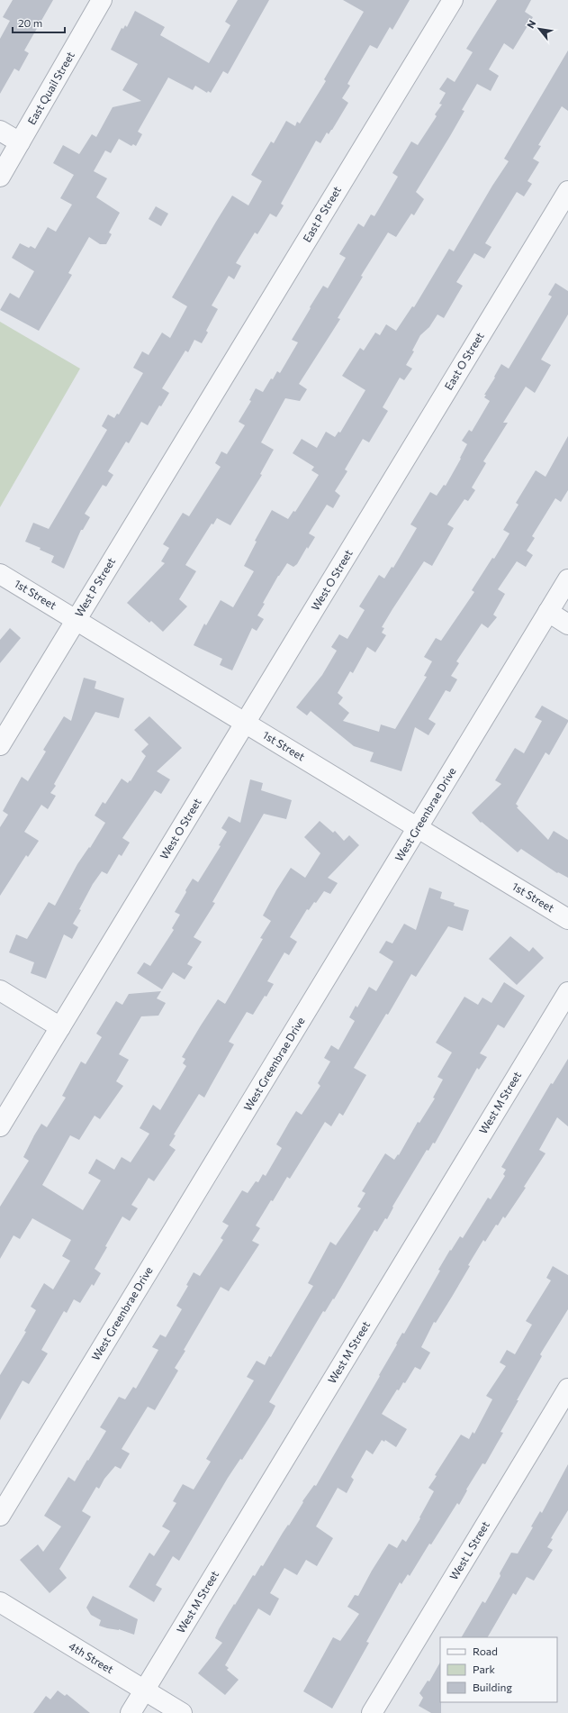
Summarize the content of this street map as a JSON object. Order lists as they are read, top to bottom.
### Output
{
  "streets": {
    "street": [
      "East Quail Street",
      "East P Street",
      "East O Street",
      "West O Street",
      "West P Street",
      "1st Street",
      "West Greenbrae Drive",
      "West M Street",
      "West L Street",
      "4th Street"
    ]
  },
  "crossings": [
    ["East P Street", "West P Street"],
    ["East O Street", "West O Street"],
    ["West O Street", "1st Street"],
    ["West P Street", "1st Street"],
    ["1st Street", "West Greenbrae Drive"],
    ["West M Street", "4th Street"]
  ],
  "legend": ["Road", "Park", "Building"],
  "scale_bar": "20 m",
  "north": "top left"
}
